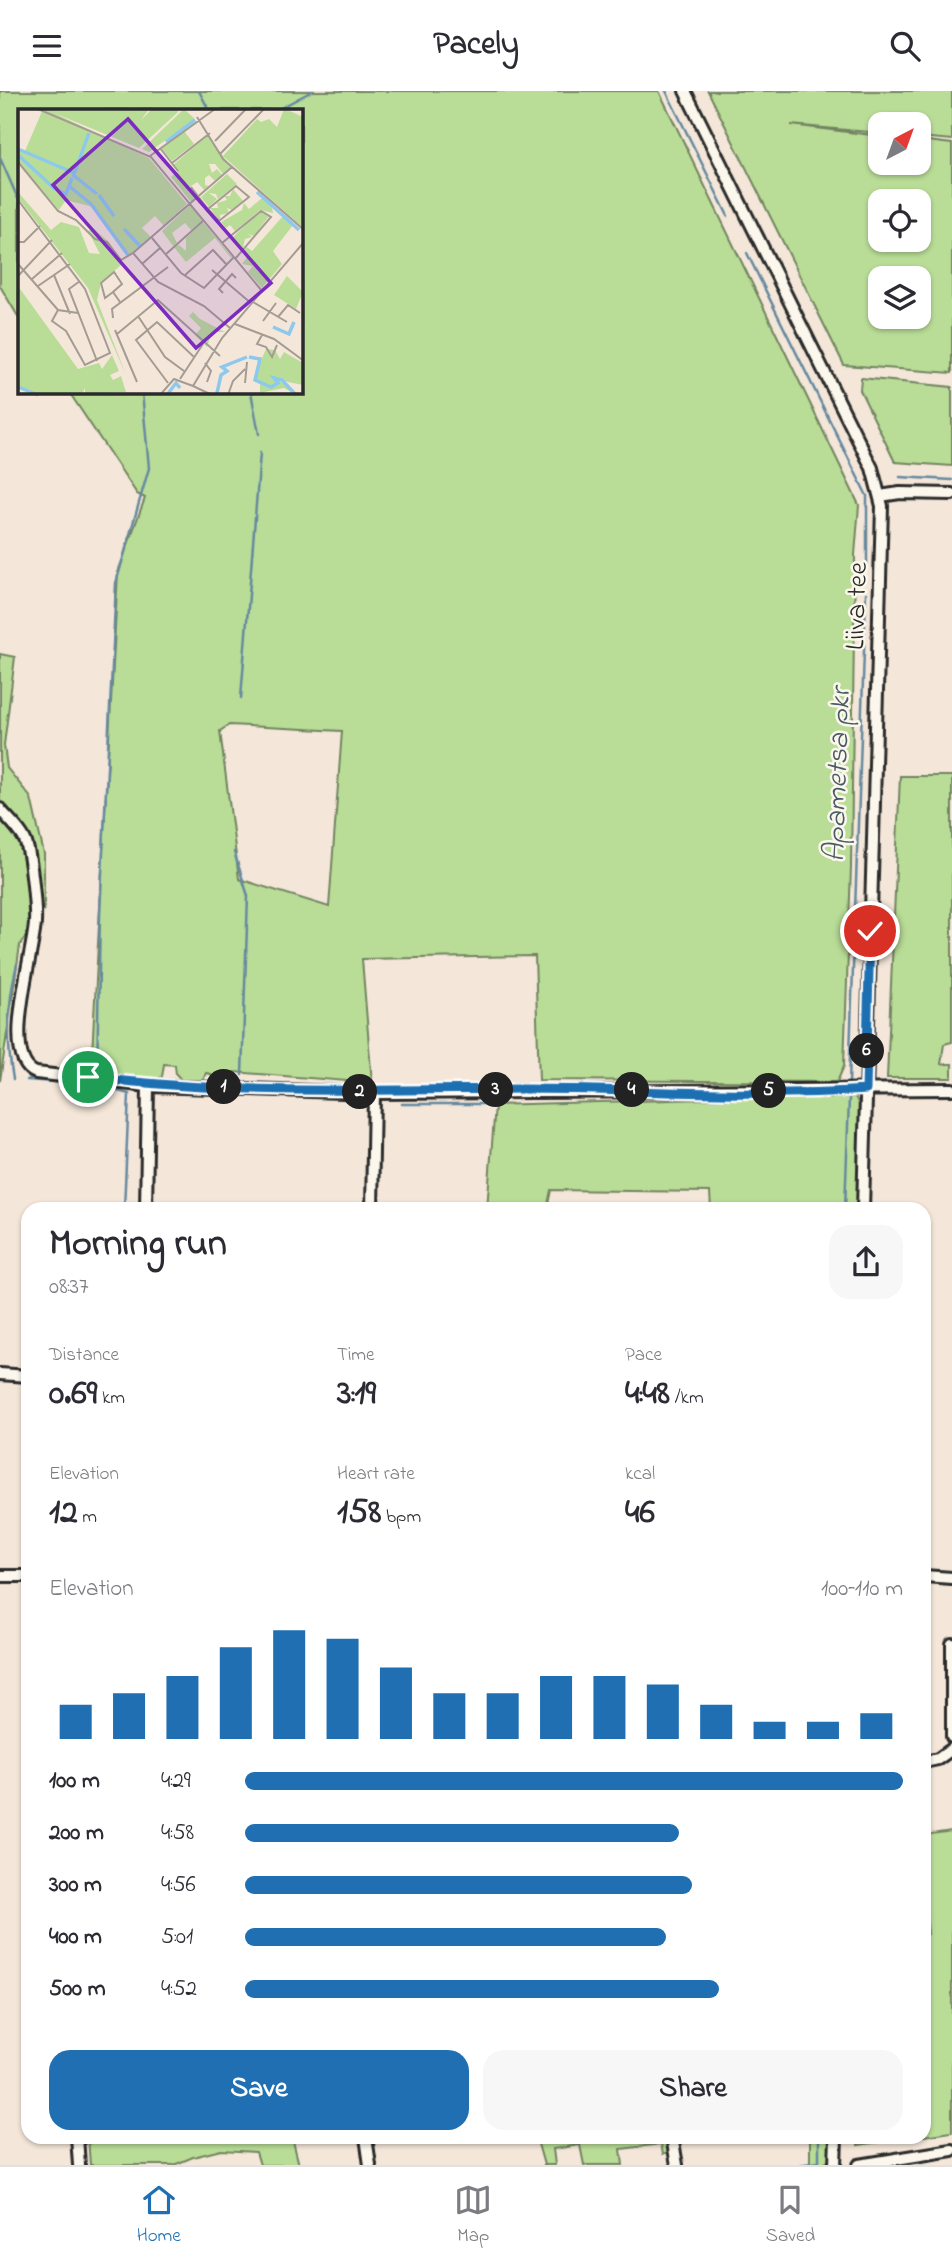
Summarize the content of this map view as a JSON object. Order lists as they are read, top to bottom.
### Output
{
  "streets": {
    "street": ["Liiva tee"]
  },
  "water": ["Apametsa pkr"],
  "north": "top right",
  "page": {
    "header": "Pacely",
    "pins": [
      "6",
      "1",
      "3",
      "4",
      "5",
      "2"
    ],
    "heading": ["Morning run", "08:37"],
    "stats": [
      ["Distance", "0.69 km"],
      ["Time", "3:19"],
      ["Pace", "4:48 /km"],
      ["Elevation", "12 m"],
      ["Heart rate", "158 bpm"],
      ["kcal", "46"]
    ],
    "chart": ["Elevation", "100–110 m"],
    "list": [
      {
        "name": "100 m",
        "note": "4:29"
      },
      {
        "name": "200 m",
        "note": "4:58"
      },
      {
        "name": "300 m",
        "note": "4:56"
      },
      {
        "name": "400 m",
        "note": "5:01"
      },
      {
        "name": "500 m",
        "note": "4:52"
      }
    ],
    "buttons": ["Save", "Share"],
    "tabs": ["Home", "Map", "Saved"]
  }
}
